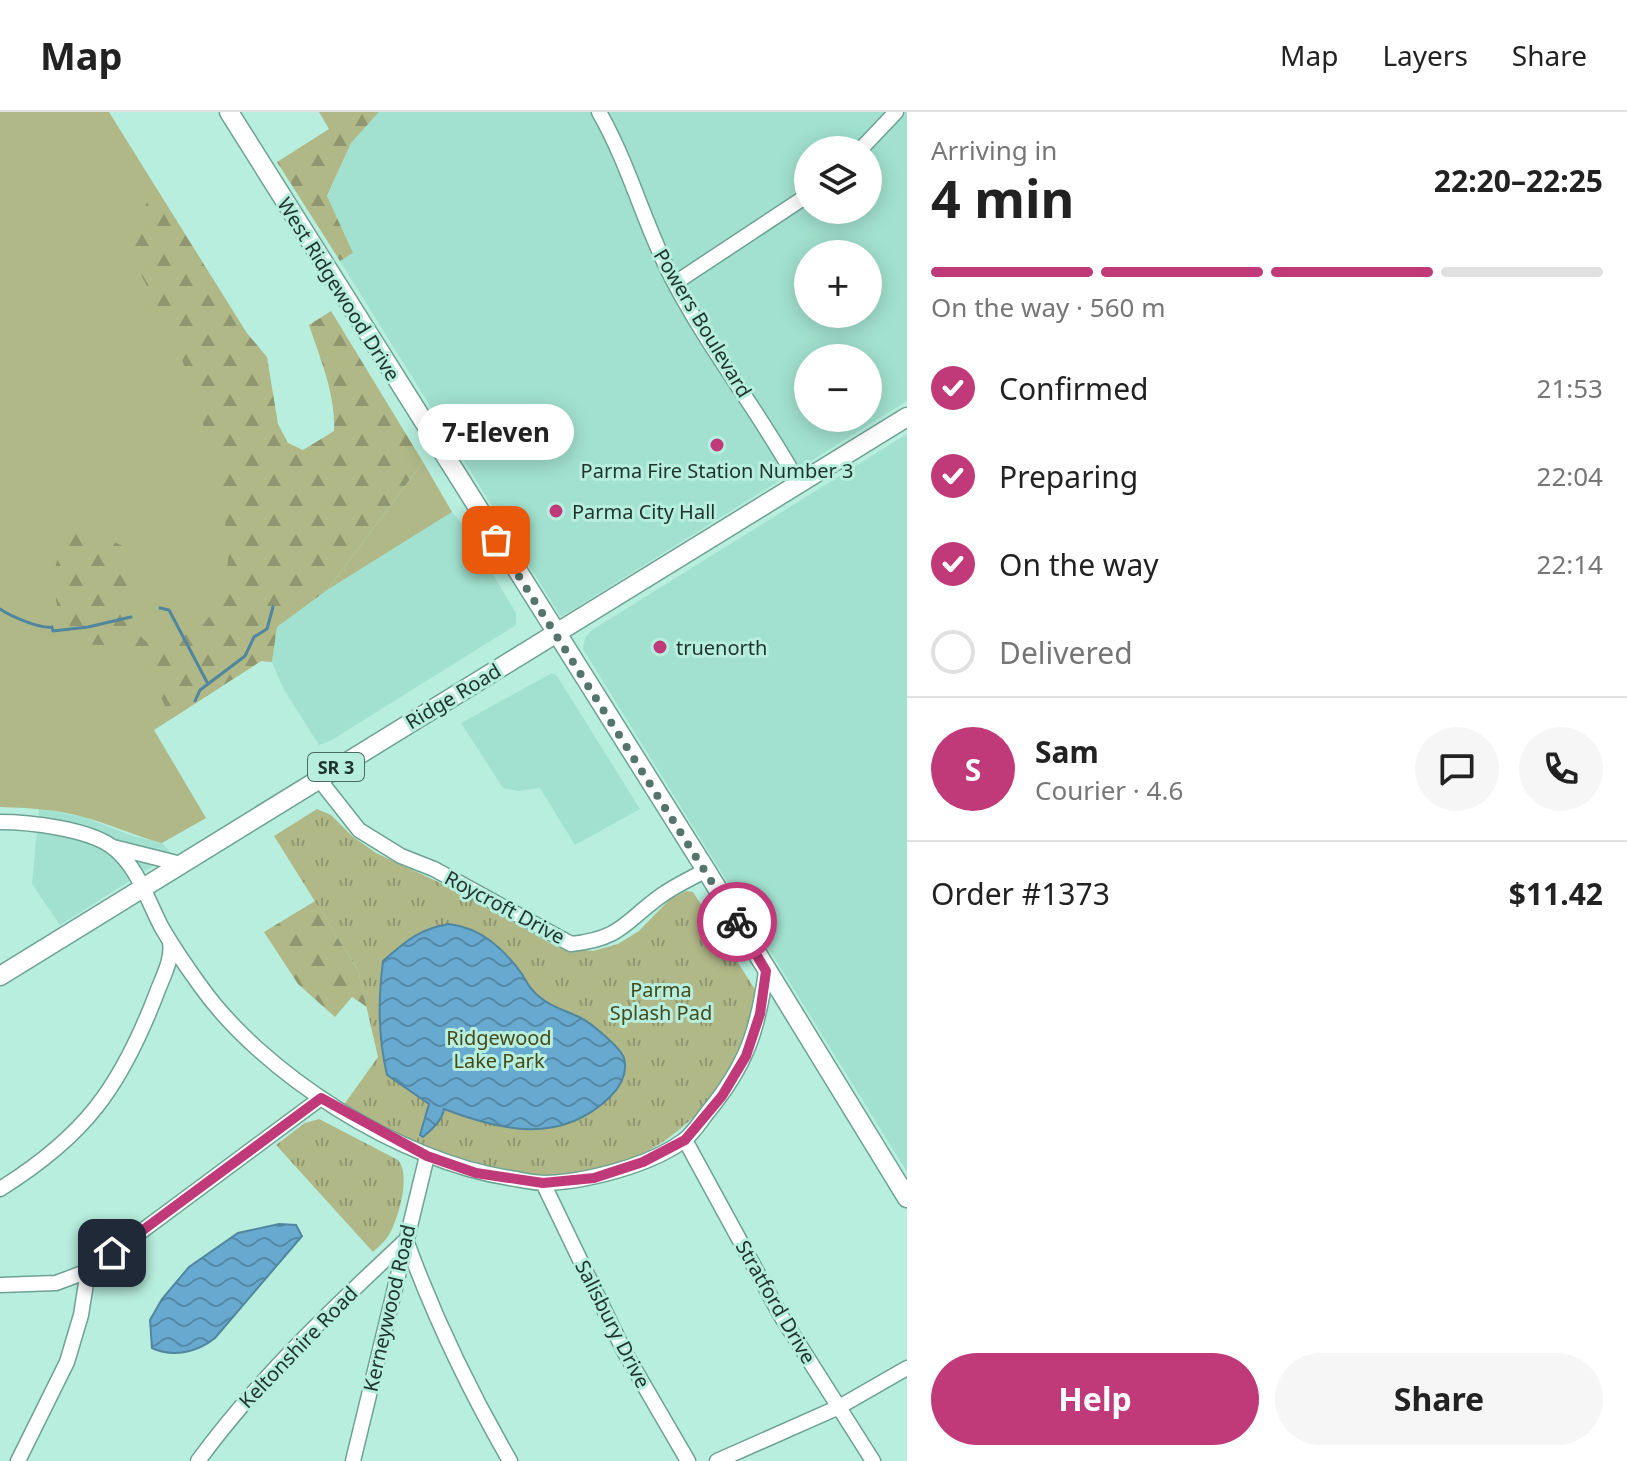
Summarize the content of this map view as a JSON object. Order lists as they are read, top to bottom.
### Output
{
  "streets": {
    "main road": ["West Ridgewood Drive", "Ridge Road", "SR 3"],
    "street": [
      "Powers Boulevard",
      "Roycroft Drive",
      "Stratford Drive",
      "Kerneywood Road",
      "Salisbury Drive",
      "Keltonshire Road"
    ]
  },
  "crossings": [
    ["West Ridgewood Drive", "Ridge Road"],
    ["West Ridgewood Drive", "Roycroft Drive"],
    ["Powers Boulevard", "Ridge Road"],
    ["Ridge Road", "Roycroft Drive"],
    ["Kerneywood Road", "Keltonshire Road"]
  ],
  "parks": ["Parma Splash Pad", "Ridgewood Lake Park"],
  "places": [
    "Parma Fire Station Number 3",
    "Parma City Hall",
    "7-Eleven",
    "truenorth"
  ],
  "page": {
    "header": "Map",
    "nav": ["Map", "Layers", "Share"],
    "heading": ["4 min", "Arriving in", "22:20–22:25"],
    "panel": [
      "Sam",
      "Courier · 4.6",
      "Order #1373",
      "$11.42"
    ],
    "map_buttons": ["+", "−"],
    "bar": "On the way · 560 m",
    "list": [
      ["Confirmed", "21:53"],
      ["Preparing", "22:04"],
      ["On the way", "22:14"],
      "Delivered"
    ],
    "bubble": "7-Eleven",
    "round": "S",
    "buttons": ["Help", "Share"]
  }
}
